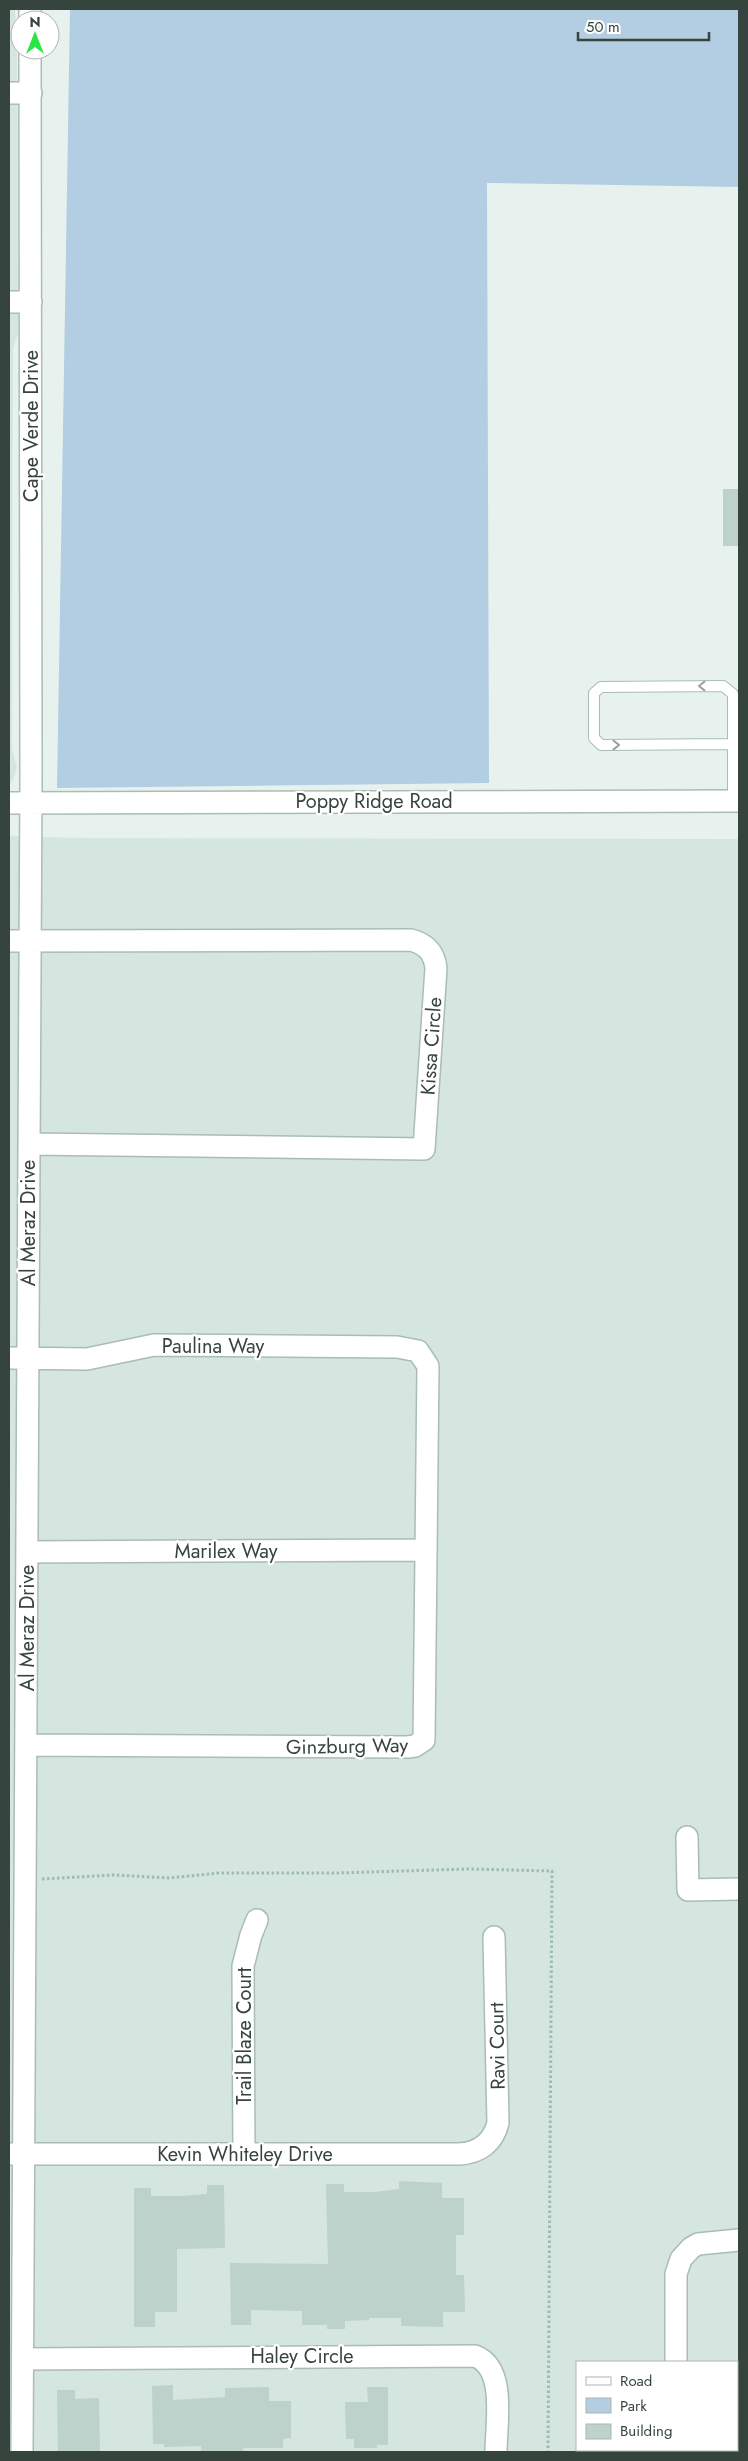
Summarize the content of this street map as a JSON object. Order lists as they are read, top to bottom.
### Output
{
  "streets": {
    "street": [
      "Cape Verde Drive",
      "Poppy Ridge Road",
      "Kissa Circle",
      "Al Meraz Drive",
      "Paulina Way",
      "Marilex Way",
      "Ginzburg Way",
      "Trail Blaze Court",
      "Ravi Court",
      "Kevin Whiteley Drive",
      "Haley Circle"
    ]
  },
  "crossings": [
    ["Cape Verde Drive", "Poppy Ridge Road"],
    ["Cape Verde Drive", "Al Meraz Drive"],
    ["Poppy Ridge Road", "Al Meraz Drive"],
    ["Kissa Circle", "Al Meraz Drive"],
    ["Al Meraz Drive", "Paulina Way"],
    ["Al Meraz Drive", "Marilex Way"],
    ["Al Meraz Drive", "Ginzburg Way"],
    ["Al Meraz Drive", "Kevin Whiteley Drive"],
    ["Al Meraz Drive", "Haley Circle"],
    ["Paulina Way", "Ginzburg Way"],
    ["Marilex Way", "Ginzburg Way"],
    ["Trail Blaze Court", "Kevin Whiteley Drive"],
    ["Ravi Court", "Kevin Whiteley Drive"]
  ],
  "legend": ["Road", "Park", "Building"],
  "scale_bar": "50 m",
  "north": "top"
}
